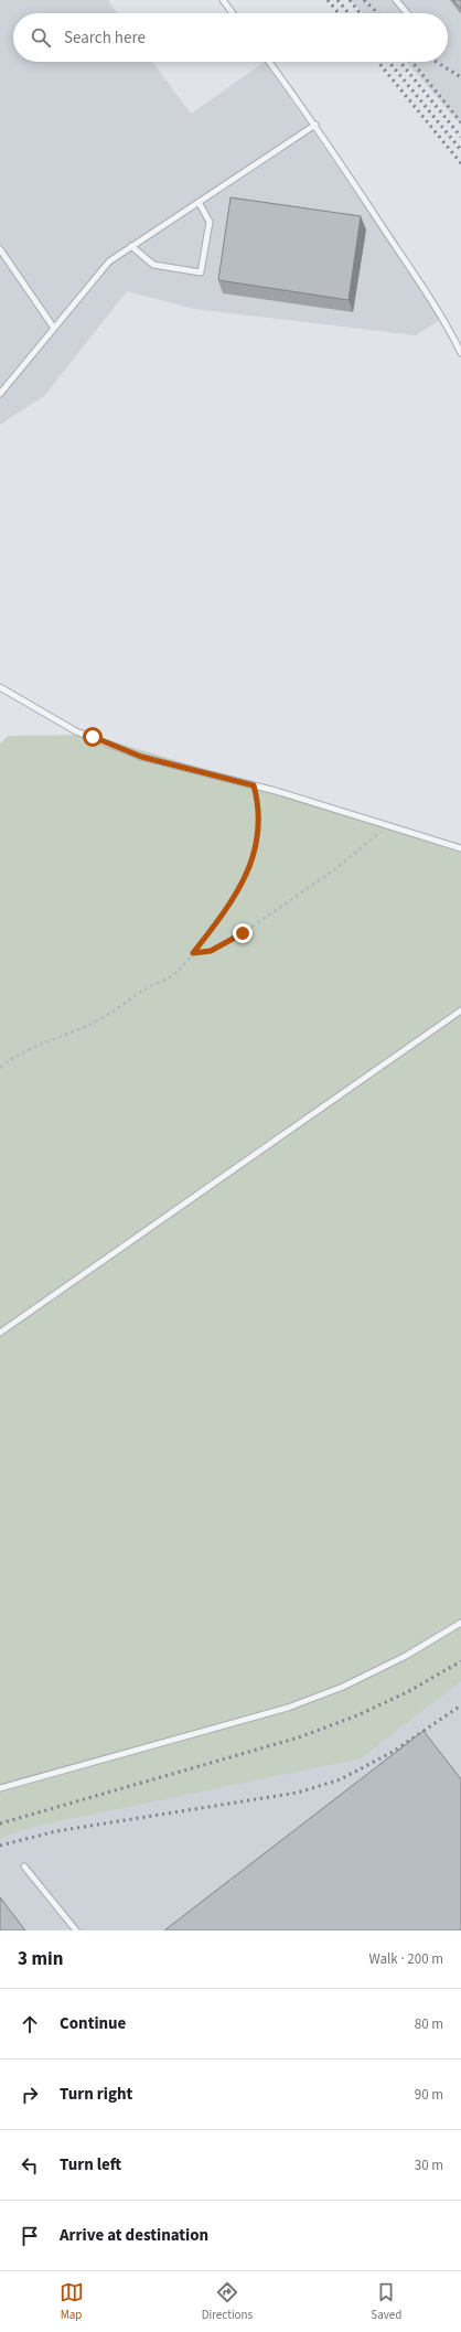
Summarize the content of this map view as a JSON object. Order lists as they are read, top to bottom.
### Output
{
  "page": {
    "search": "Search here",
    "heading": ["3 min", "Walk · 200 m"],
    "list": [
      ["Continue", "80 m"],
      ["Turn right", "90 m"],
      ["Turn left", "30 m"],
      "Arrive at destination"
    ],
    "nav": ["Map", "Directions", "Saved"]
  }
}
